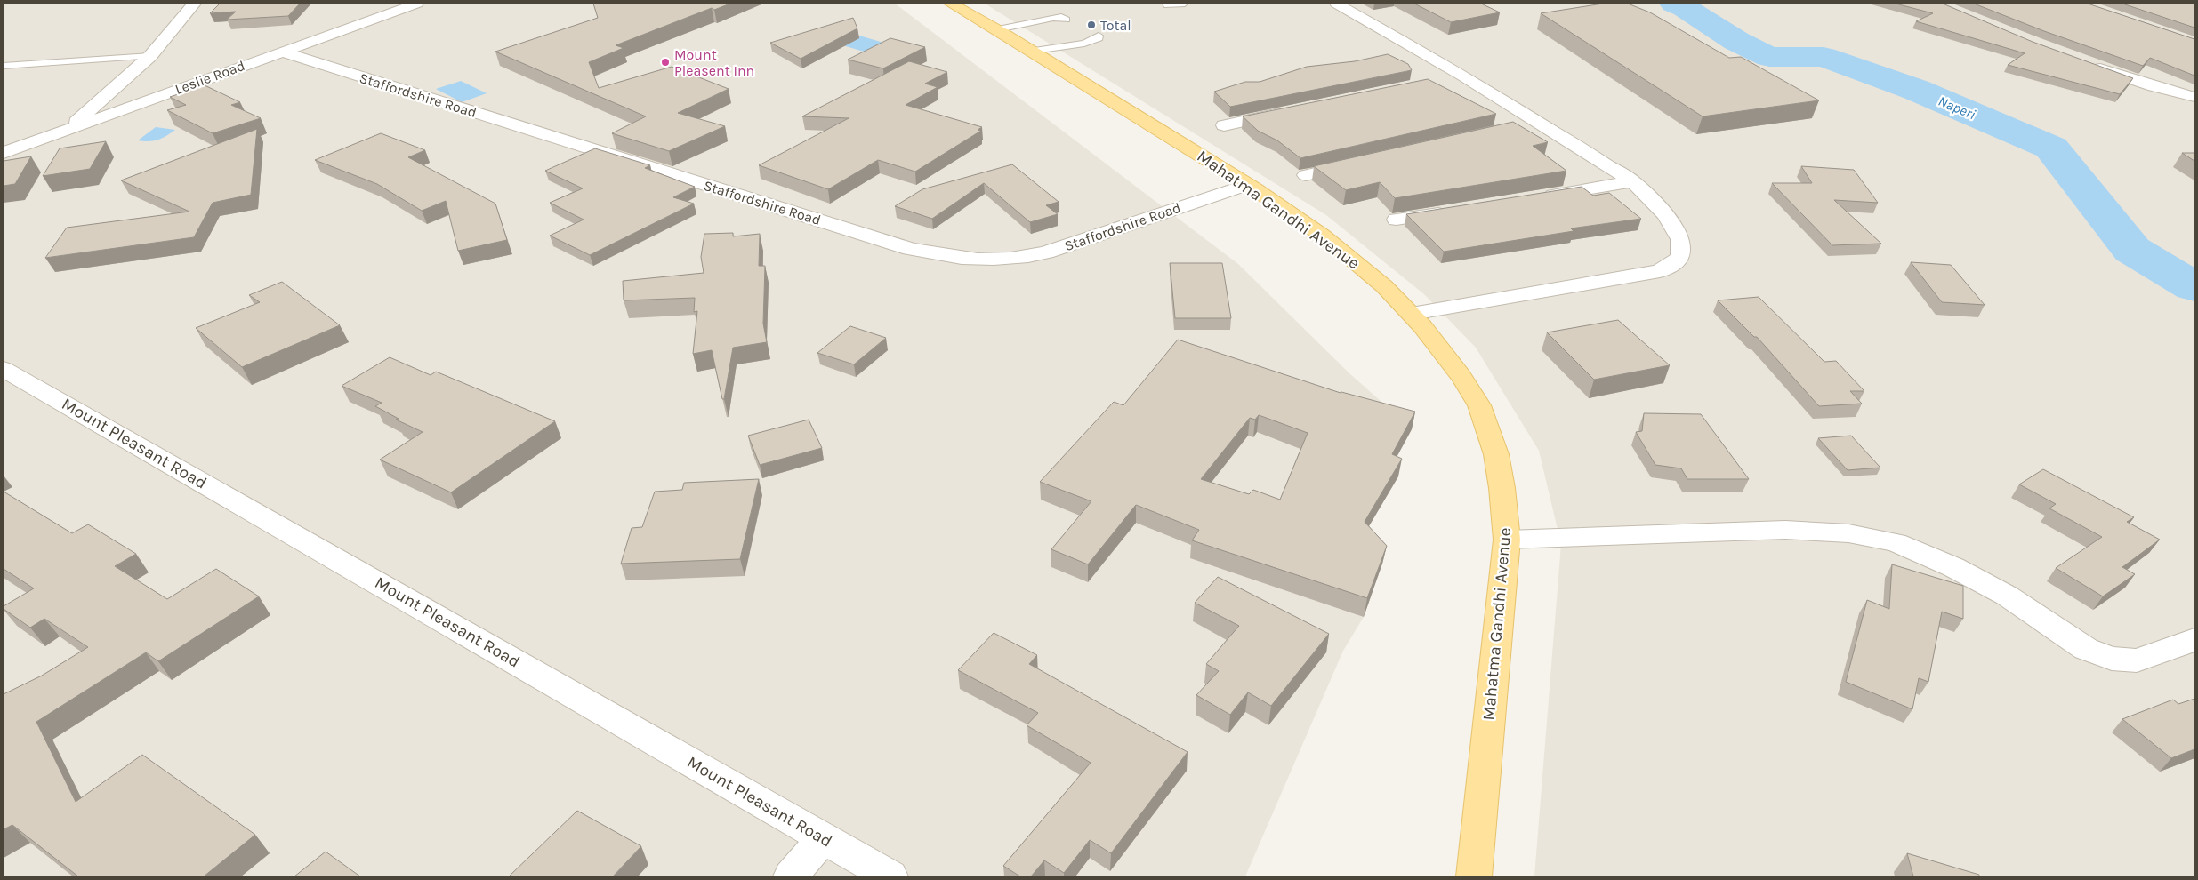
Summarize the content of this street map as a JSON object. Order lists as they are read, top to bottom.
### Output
{
  "streets": {
    "main road": ["Mahatma Gandhi Avenue"],
    "street": ["Leslie Road", "Staffordshire Road", "Mount Pleasant Road"]
  },
  "crossings": [
    ["Leslie Road", "Staffordshire Road"],
    ["Staffordshire Road", "Mahatma Gandhi Avenue"]
  ],
  "water": ["Naperi"],
  "places": ["Total", "Mount Pleasent Inn"]
}
